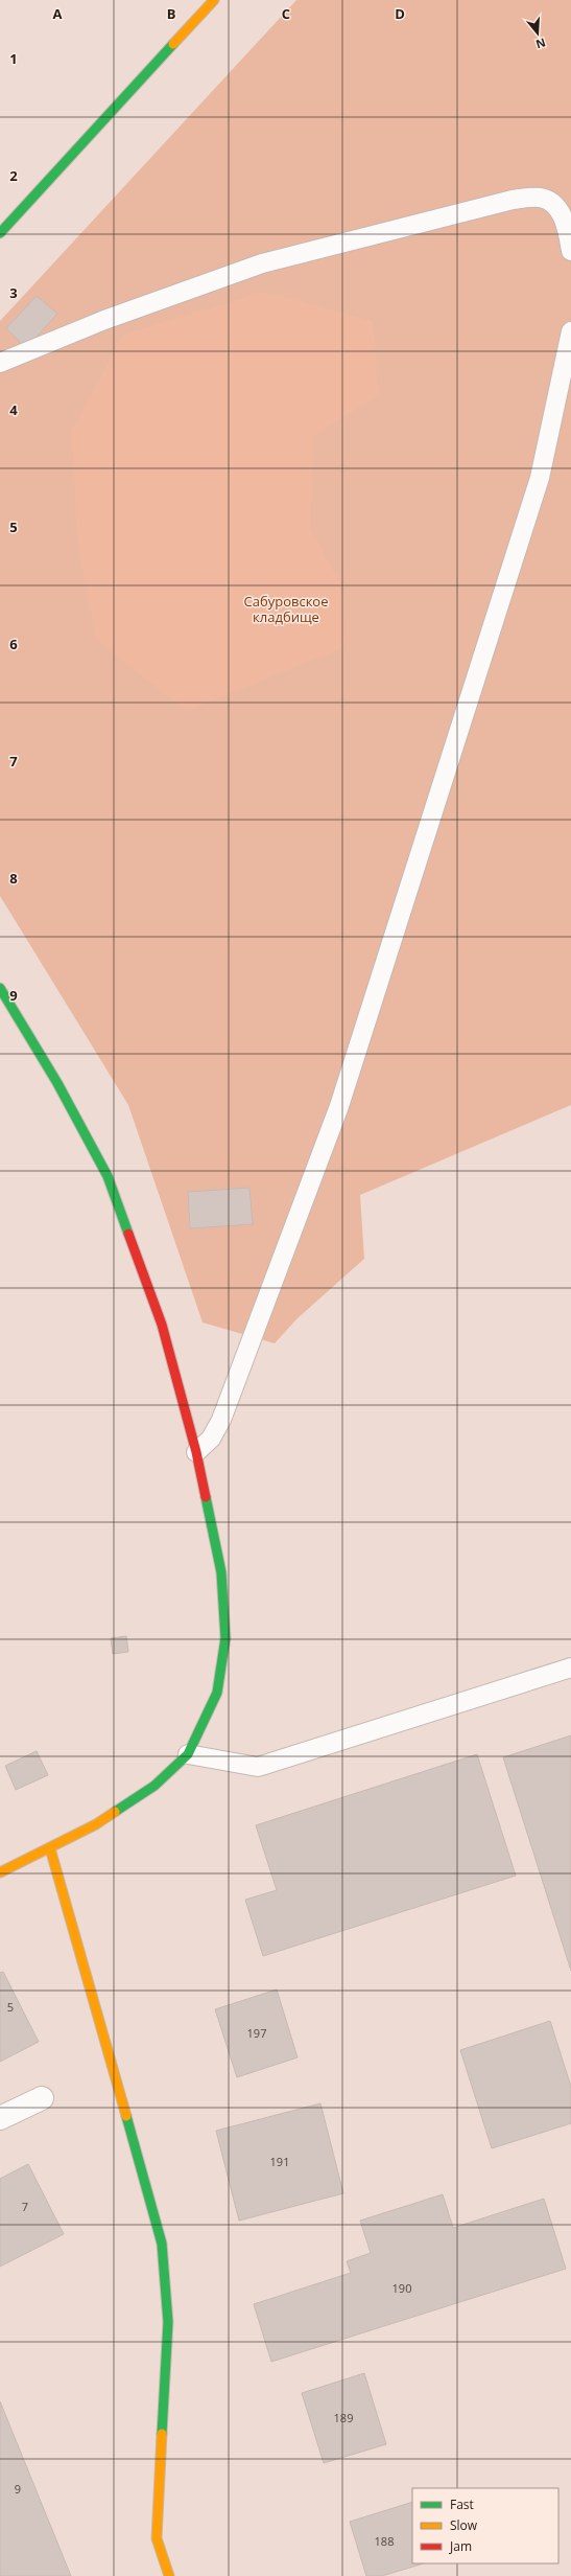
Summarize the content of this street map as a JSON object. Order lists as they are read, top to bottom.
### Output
{
  "parks": ["Сабуровское кладбище"],
  "house_numbers": [
    "5",
    "197",
    "191",
    "7",
    "190",
    "189",
    "9",
    "188"
  ],
  "legend": ["Fast", "Slow", "Jam"],
  "north": "bottom",
  "grid": {
    "columns": [
      "A",
      "B",
      "C",
      "D"
    ],
    "rows": [
      "1",
      "2",
      "3",
      "4",
      "5",
      "6",
      "7",
      "8",
      "9"
    ]
  }
}
